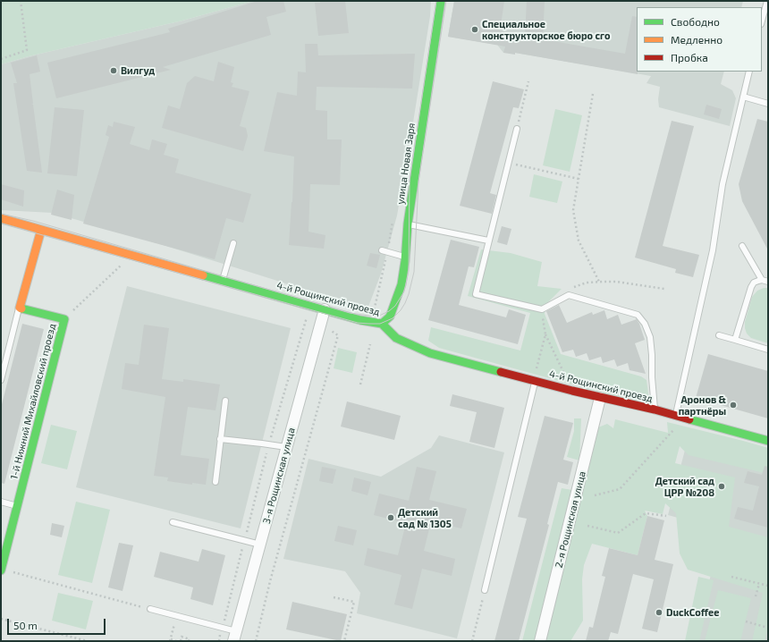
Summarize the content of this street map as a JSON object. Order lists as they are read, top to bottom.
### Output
{
  "streets": {
    "street": [
      "улица Новая Заря",
      "4-й Рощинский проезд",
      "1-й Нижний Михайловский проезд",
      "3-я Рощинская улица",
      "2-я Рощинская улица"
    ]
  },
  "crossings": [
    ["улица Новая Заря", "4-й Рощинский проезд"],
    ["4-й Рощинский проезд", "3-я Рощинская улица"],
    ["4-й Рощинский проезд", "2-я Рощинская улица"]
  ],
  "places": [
    "Специальное конструкторское бюро сго",
    "Вилгуд",
    "Аронов & партнёры",
    "Детский сад ЦРР №208",
    "Детский сад № 1305",
    "DuckCoffee"
  ],
  "legend": ["Свободно", "Медленно", "Пробка"],
  "scale_bar": "50 m"
}
